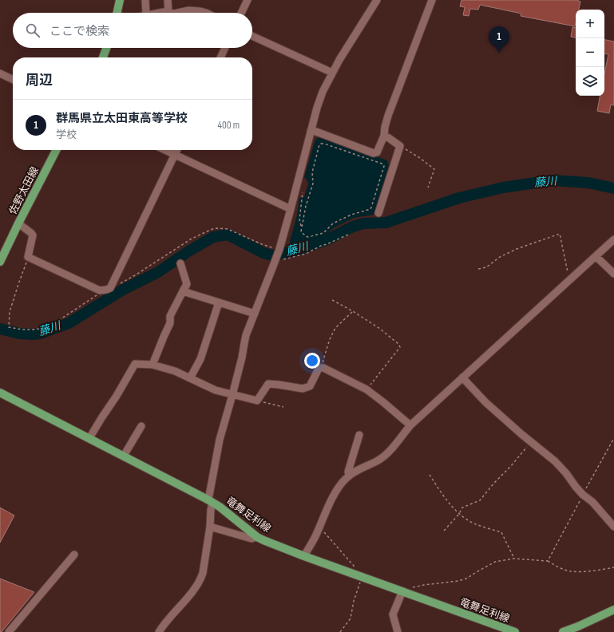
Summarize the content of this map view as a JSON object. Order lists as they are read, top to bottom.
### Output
{
  "streets": {
    "main road": ["佐野太田線", "竜舞足利線"]
  },
  "water": ["藤川"],
  "page": {
    "map_buttons": ["+", "−"],
    "search": "ここで検索",
    "pins": "1",
    "heading": "周辺",
    "list": [
      {
        "mark": "1",
        "name": "群馬県立太田東高等学校",
        "note": "学校",
        "value": "400 m"
      }
    ]
  }
}
